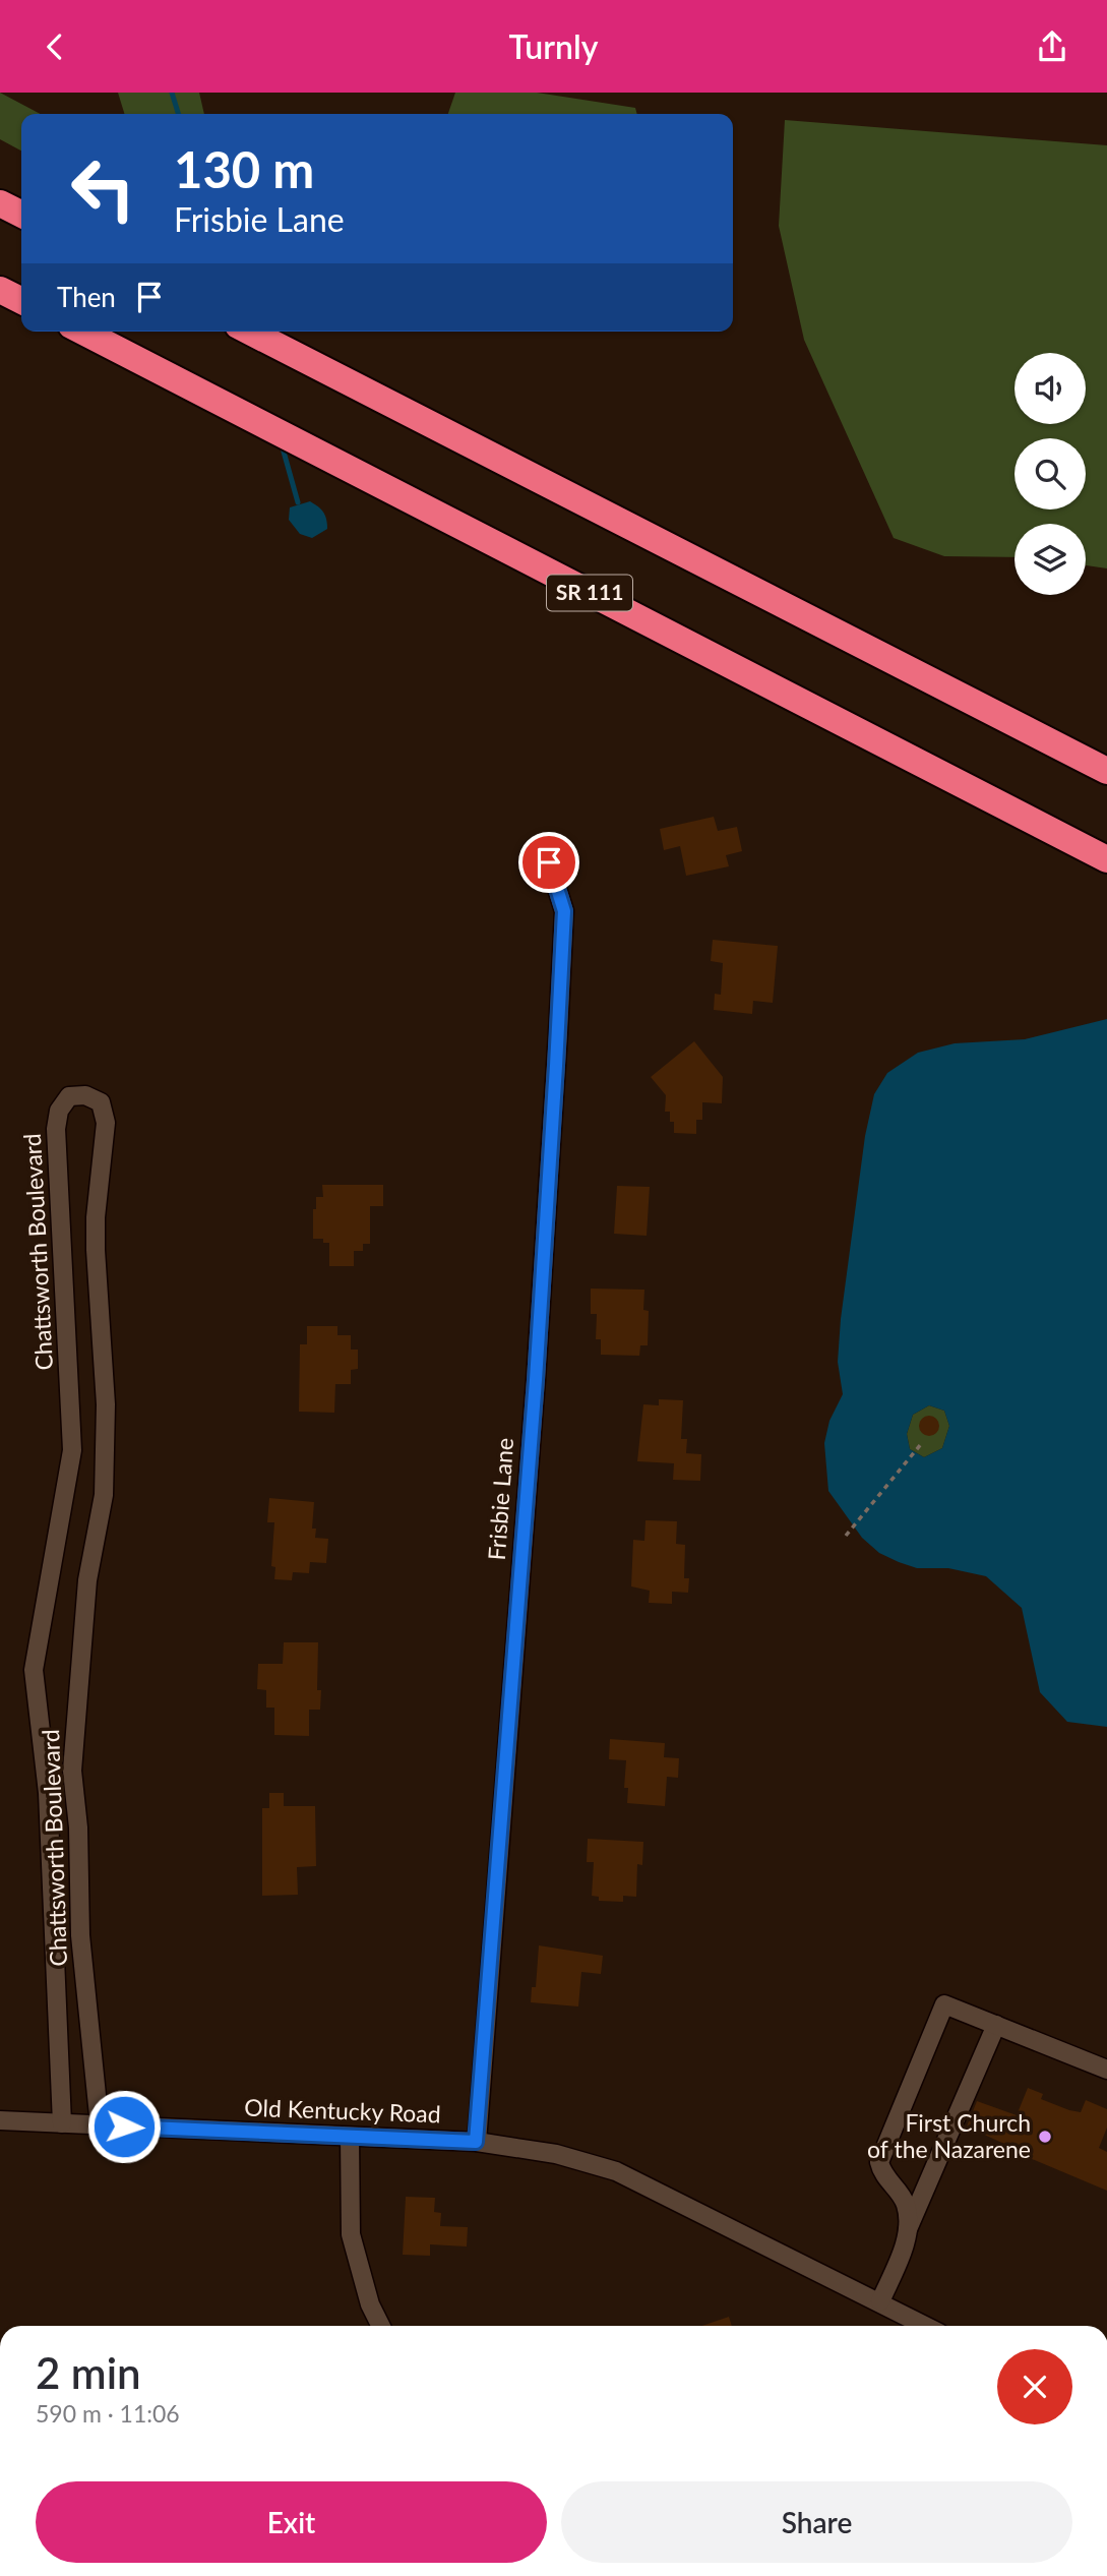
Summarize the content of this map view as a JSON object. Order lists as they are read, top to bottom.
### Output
{
  "streets": {
    "highway": ["SR 111"],
    "street": ["Chattsworth Boulevard", "Frisbie Lane", "Old Kentucky Road"]
  },
  "crossings": [
    ["Chattsworth Boulevard", "Old Kentucky Road"],
    ["Frisbie Lane", "Old Kentucky Road"]
  ],
  "places": ["First Church of the Nazarene"],
  "page": {
    "header": "Turnly",
    "turn": ["130 m", "Frisbie Lane"],
    "then": "Then",
    "heading": ["2 min", "590 m · 11:06"],
    "buttons": ["Exit", "Share"]
  }
}
